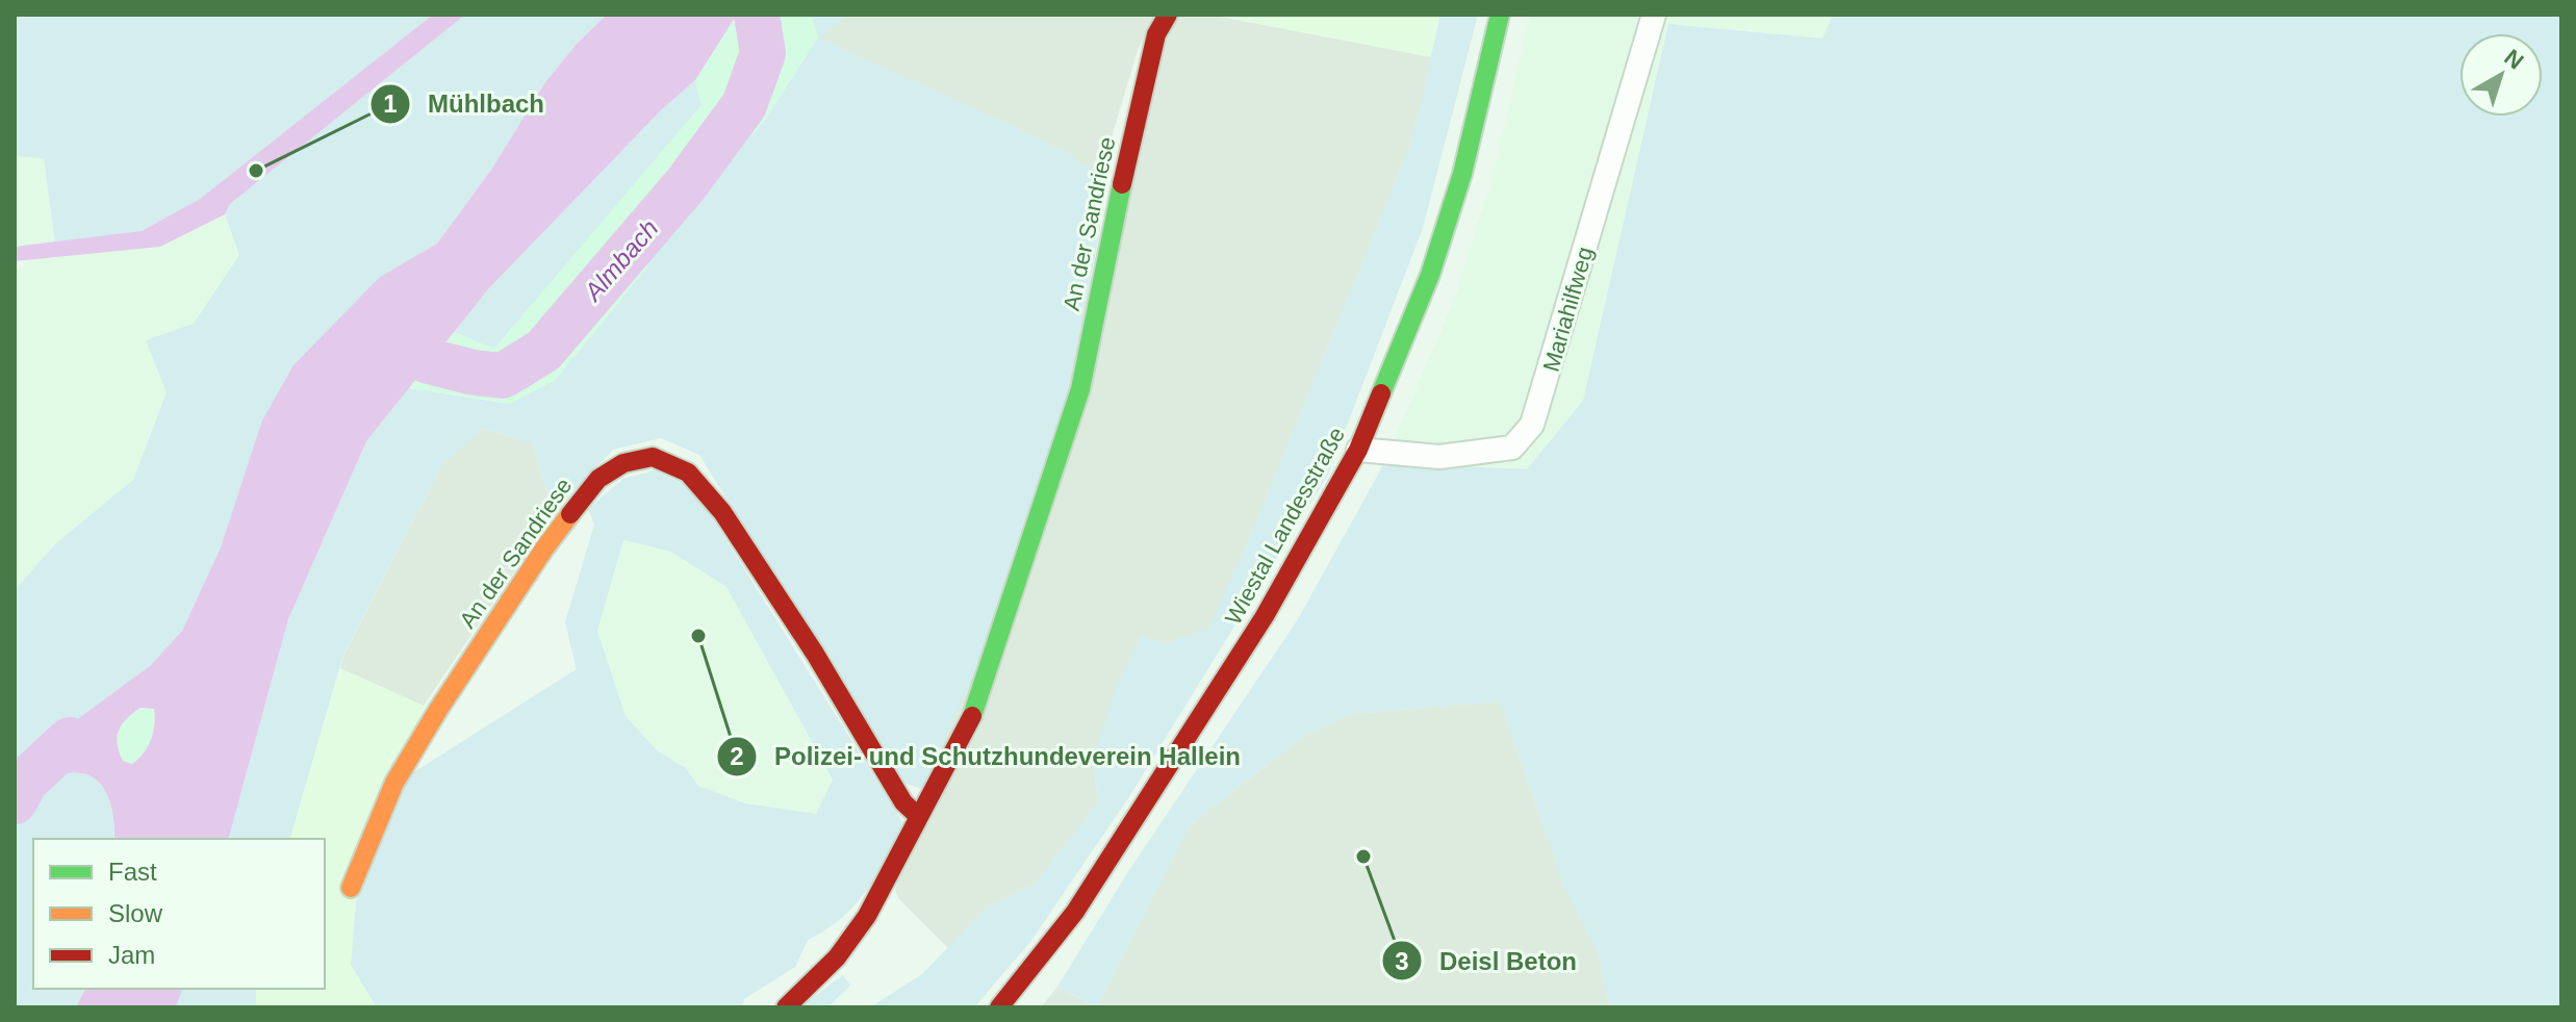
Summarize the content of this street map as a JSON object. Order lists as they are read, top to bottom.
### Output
{
  "streets": {
    "street": ["An der Sandriese", "Mariahilfweg", "Wiestal Landesstraße"]
  },
  "crossings": [
    ["Mariahilfweg", "Wiestal Landesstraße"]
  ],
  "water": ["Almbach"],
  "places": ["Mühlbach", "Polizei- und Schutzhundeverein Hallein", "Deisl Beton"],
  "legend": ["Fast", "Slow", "Jam"],
  "north": "top right"
}
